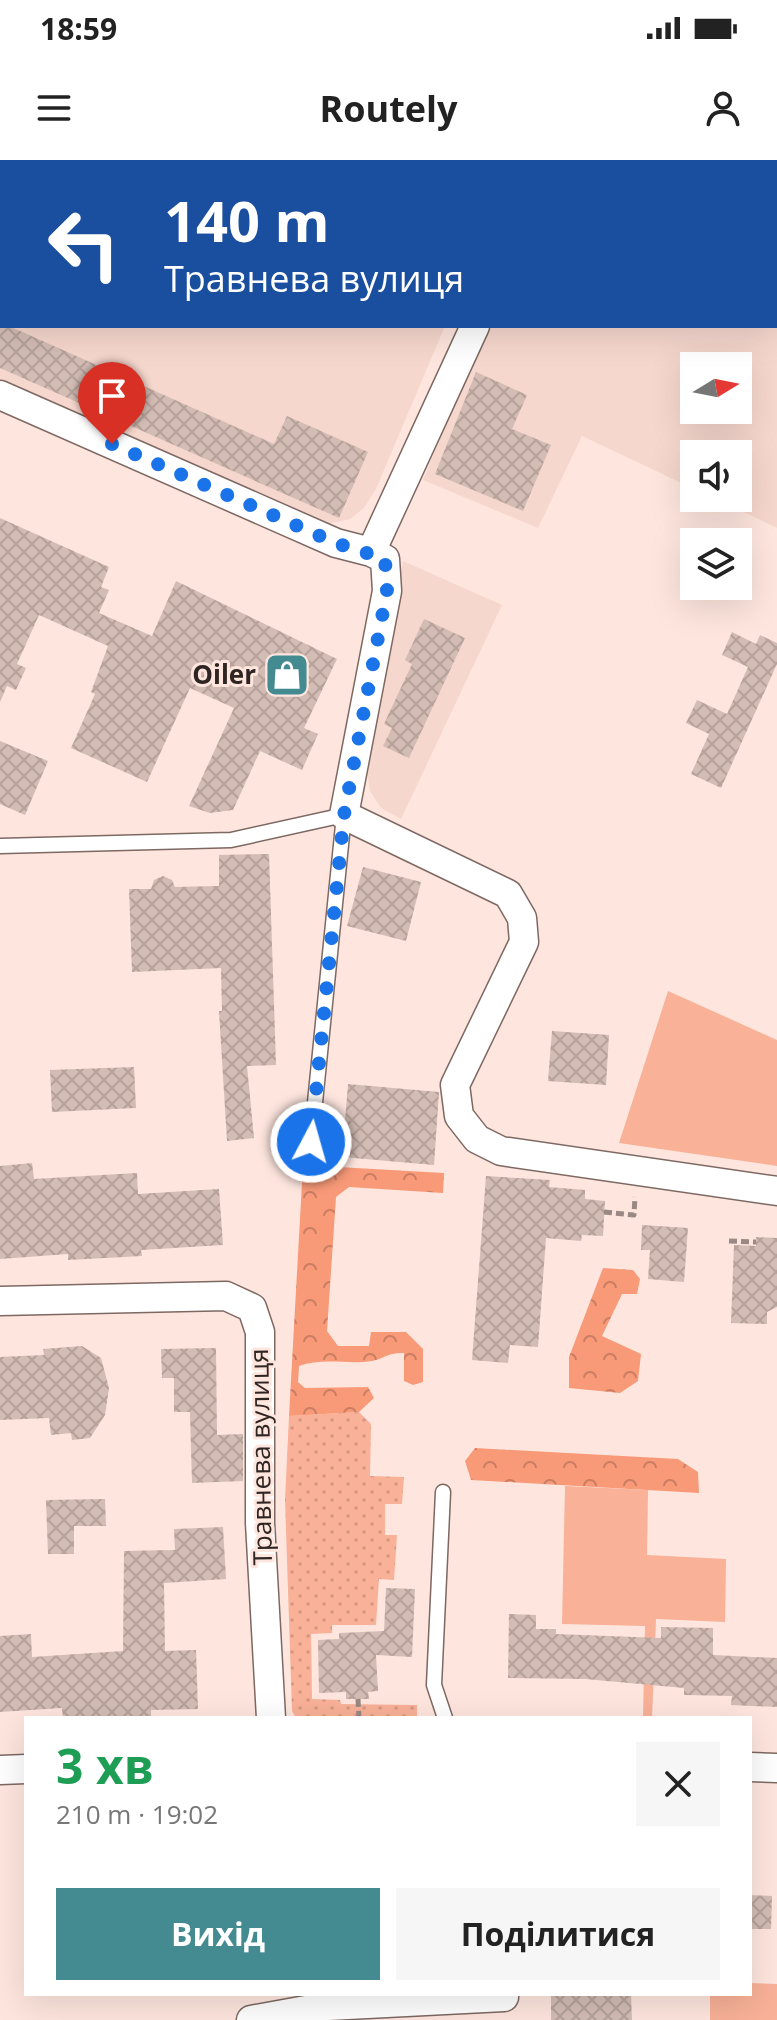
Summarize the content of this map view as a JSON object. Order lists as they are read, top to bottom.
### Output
{
  "streets": {
    "street": ["Травнева вулиця"]
  },
  "places": {
    "shop": ["Oiler"]
  },
  "north": "right",
  "page": {
    "status": "18:59",
    "header": "Routely",
    "turn": ["140 m", "Травнева вулиця"],
    "heading": ["3 хв", "210 m · 19:02"],
    "buttons": ["Вихід", "Поділитися"]
  }
}
